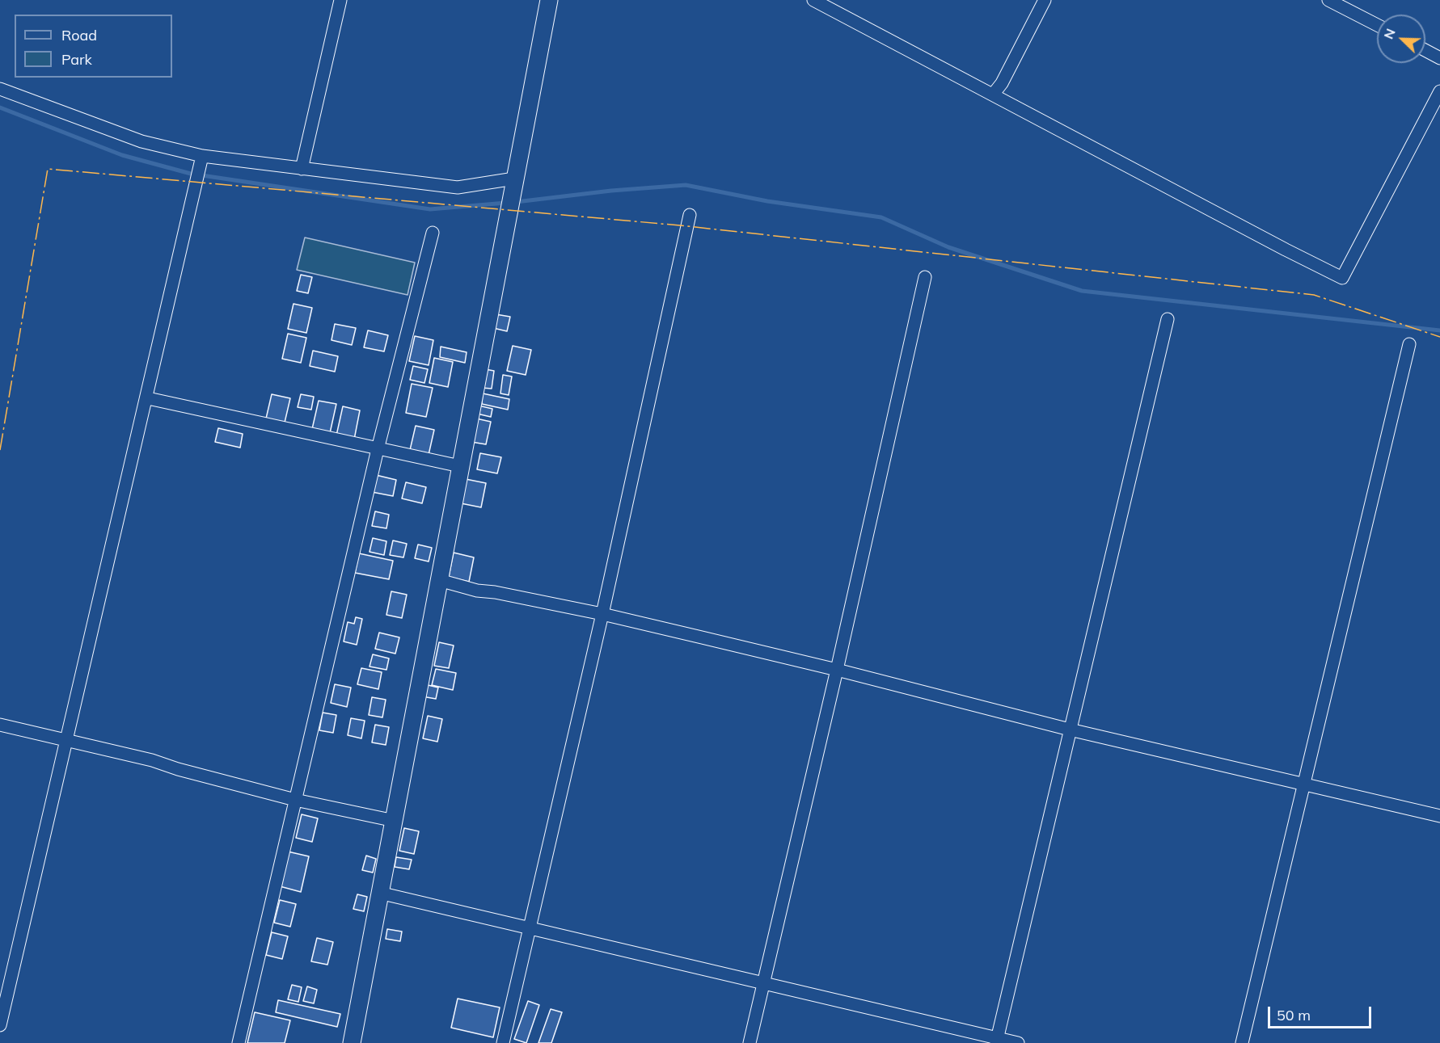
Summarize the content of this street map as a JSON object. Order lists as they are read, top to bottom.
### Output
{
  "legend": ["Road", "Park"],
  "scale_bar": "50 m",
  "north": "top left"
}
